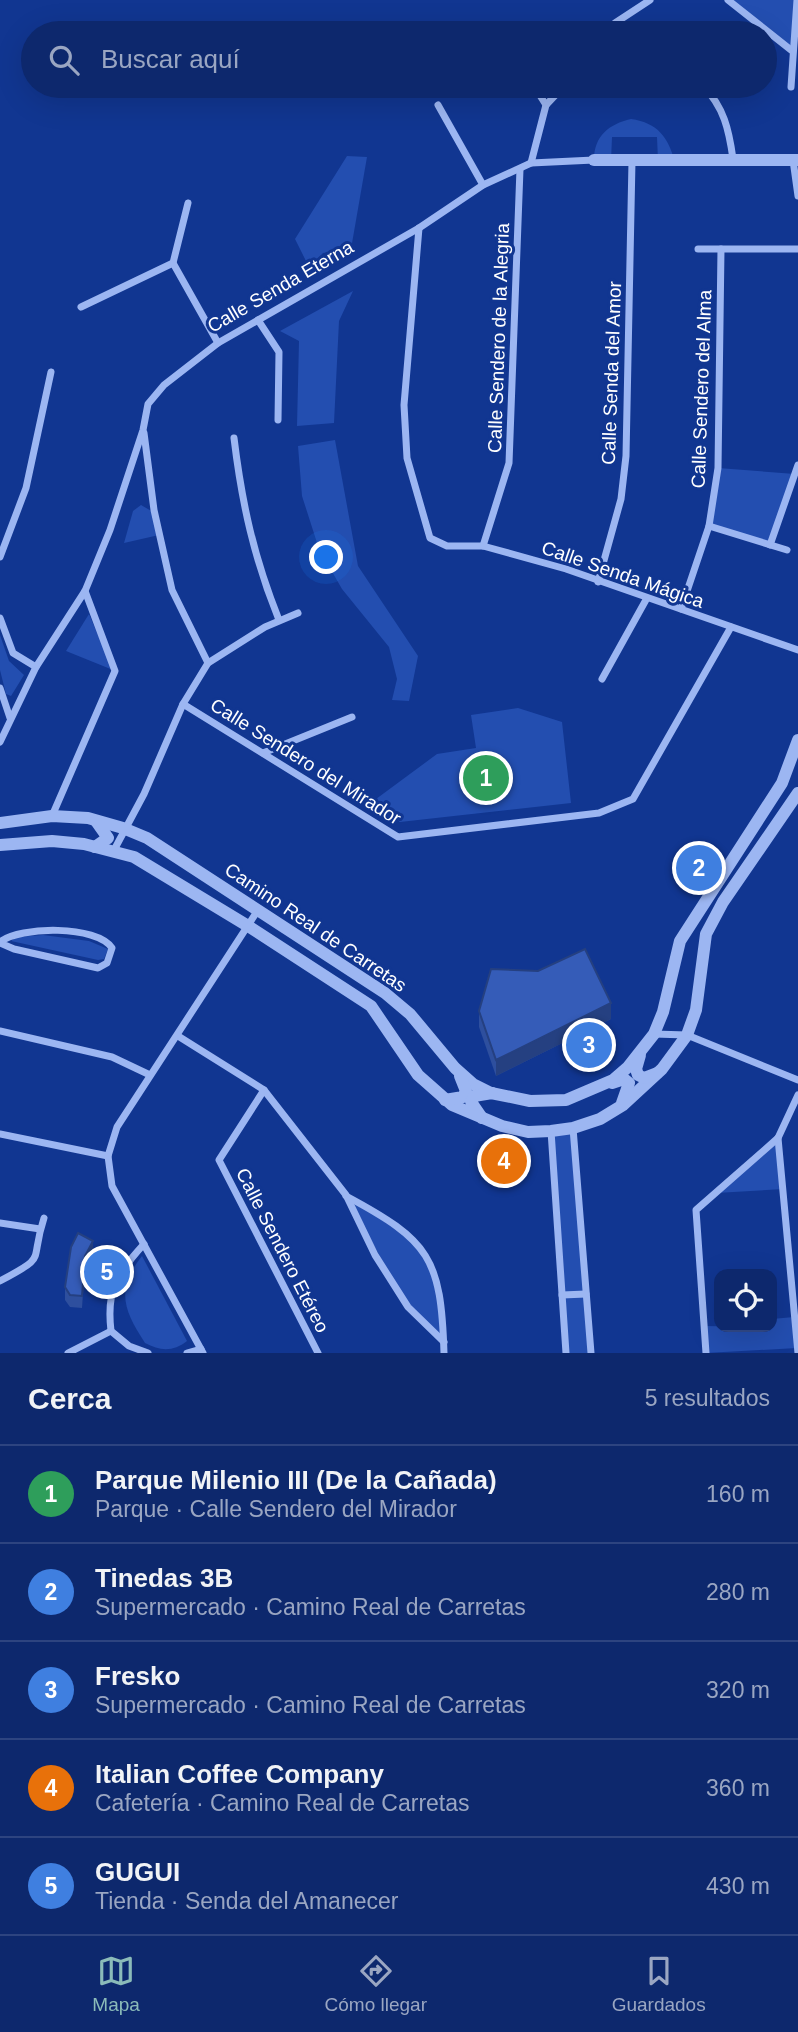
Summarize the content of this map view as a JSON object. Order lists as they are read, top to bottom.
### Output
{
  "streets": {
    "street": [
      "Calle Senda Eterna",
      "Calle Sendero de la Alegria",
      "Calle Senda del Amor",
      "Calle Sendero del Alma",
      "Calle Senda Mágica",
      "Calle Sendero del Mirador",
      "Camino Real de Carretas",
      "Calle Sendero Etéreo"
    ]
  },
  "crossings": [
    ["Calle Senda Eterna", "Calle Sendero de la Alegria"],
    ["Calle Senda Eterna", "Calle Senda del Amor"],
    ["Calle Senda Eterna", "Calle Senda Mágica"],
    ["Calle Sendero de la Alegria", "Calle Senda Mágica"],
    ["Calle Senda del Amor", "Calle Senda Mágica"],
    ["Calle Sendero del Alma", "Calle Senda Mágica"],
    ["Calle Senda Mágica", "Calle Sendero del Mirador"]
  ],
  "page": {
    "search": "Buscar aquí",
    "pins": [
      "1",
      "2",
      "3",
      "4",
      "5"
    ],
    "heading": ["Cerca", "5 resultados"],
    "list": [
      {
        "mark": "1",
        "name": "Parque Milenio III (De la Cañada)",
        "note": "Parque · Calle Sendero del Mirador",
        "value": "160 m"
      },
      {
        "mark": "2",
        "name": "Tinedas 3B",
        "note": "Supermercado · Camino Real de Carretas",
        "value": "280 m"
      },
      {
        "mark": "3",
        "name": "Fresko",
        "note": "Supermercado · Camino Real de Carretas",
        "value": "320 m"
      },
      {
        "mark": "4",
        "name": "Italian Coffee Company",
        "note": "Cafetería · Camino Real de Carretas",
        "value": "360 m"
      },
      {
        "mark": "5",
        "name": "GUGUI",
        "note": "Tienda · Senda del Amanecer",
        "value": "430 m"
      }
    ],
    "nav": ["Mapa", "Cómo llegar", "Guardados"]
  }
}
